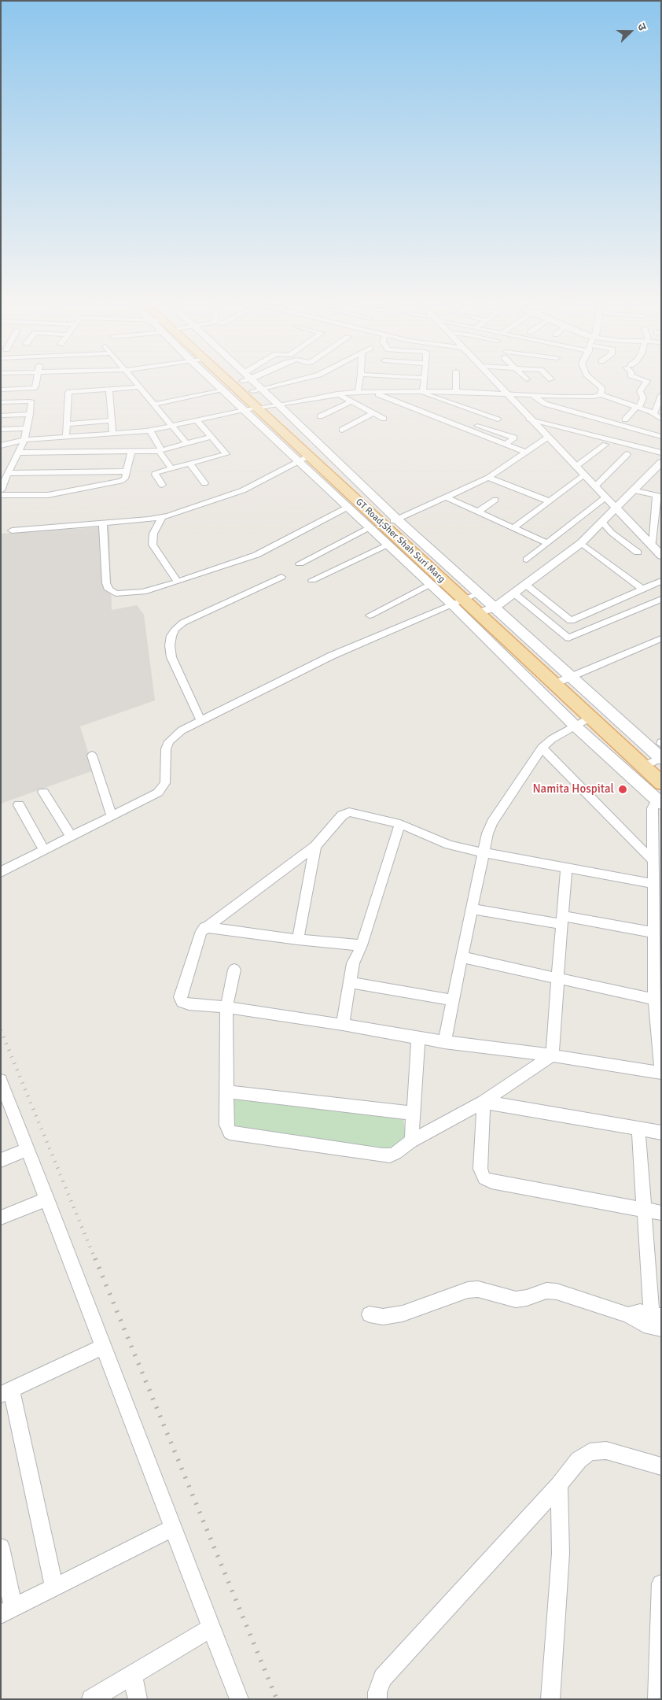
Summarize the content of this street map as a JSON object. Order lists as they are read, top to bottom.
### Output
{
  "streets": {
    "main road": ["GT Road;Sher Shah Suri Marg"]
  },
  "places": ["Namita Hospital"],
  "north": "right"
}
